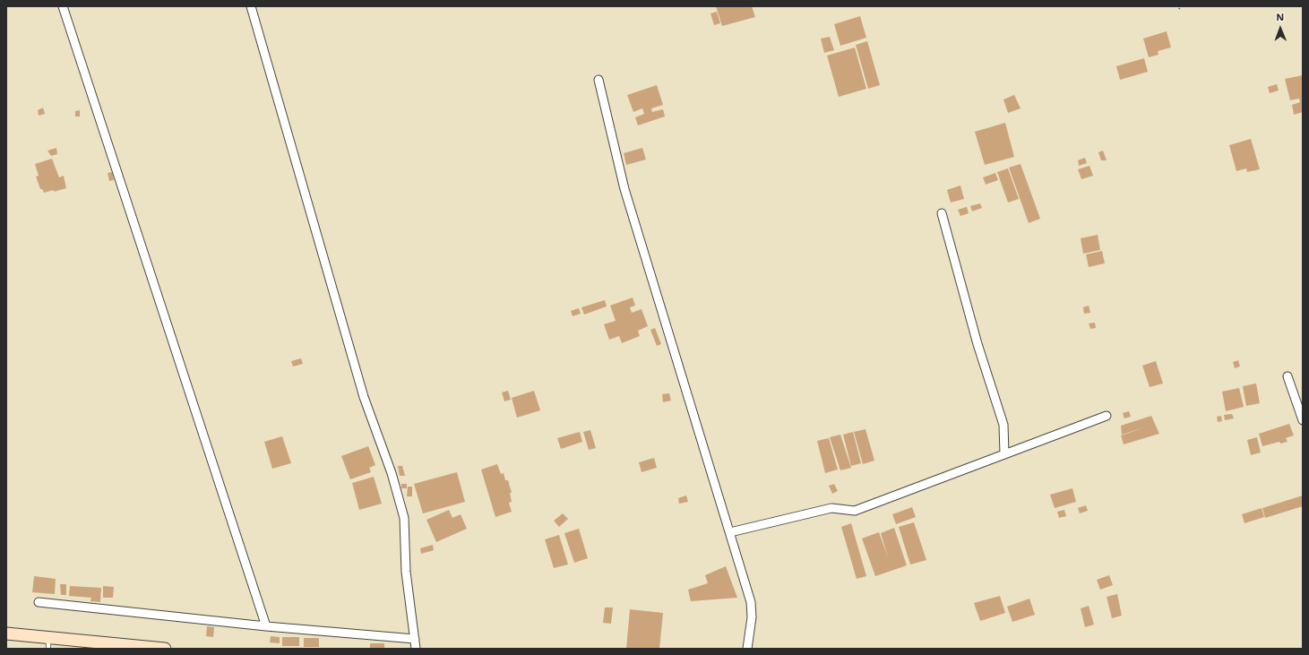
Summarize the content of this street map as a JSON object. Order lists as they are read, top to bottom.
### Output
{
  "north": "top"
}
